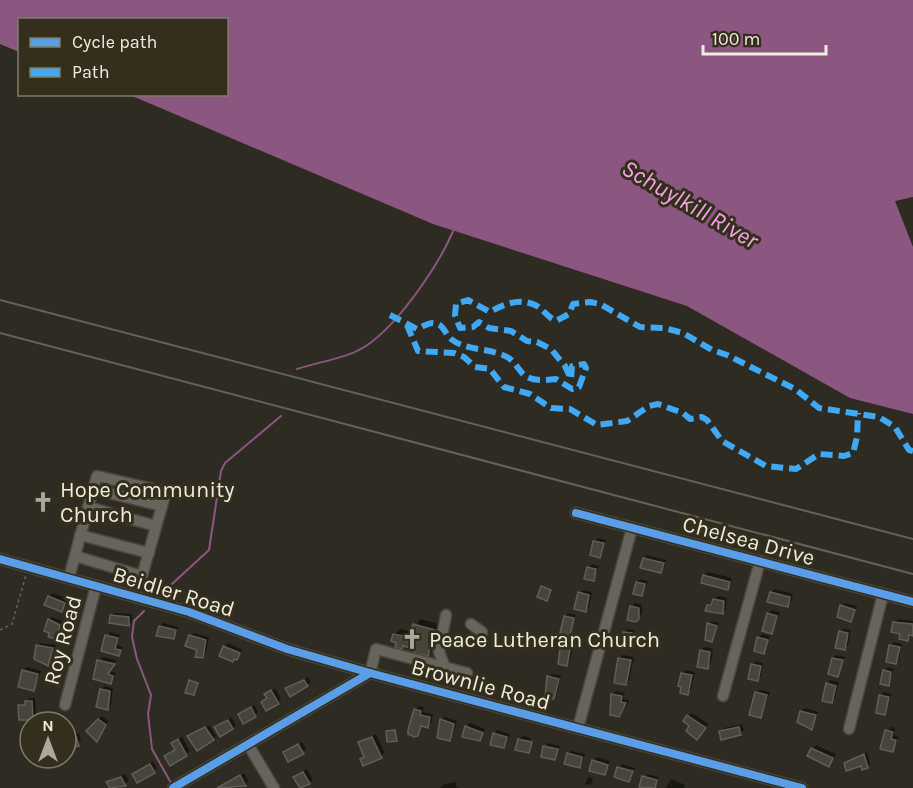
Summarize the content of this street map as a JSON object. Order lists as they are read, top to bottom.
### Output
{
  "streets": {
    "street": [
      "Chelsea Drive",
      "Beidler Road",
      "Roy Road",
      "Brownlie Road"
    ]
  },
  "crossings": [
    ["Beidler Road", "Roy Road"],
    ["Beidler Road", "Brownlie Road"]
  ],
  "water": ["Schuylkill River"],
  "places": {
    "church": ["Hope Community Church", "Peace Lutheran Church"]
  },
  "legend": ["Cycle path", "Path"],
  "scale_bar": "100 m",
  "north": "top"
}
